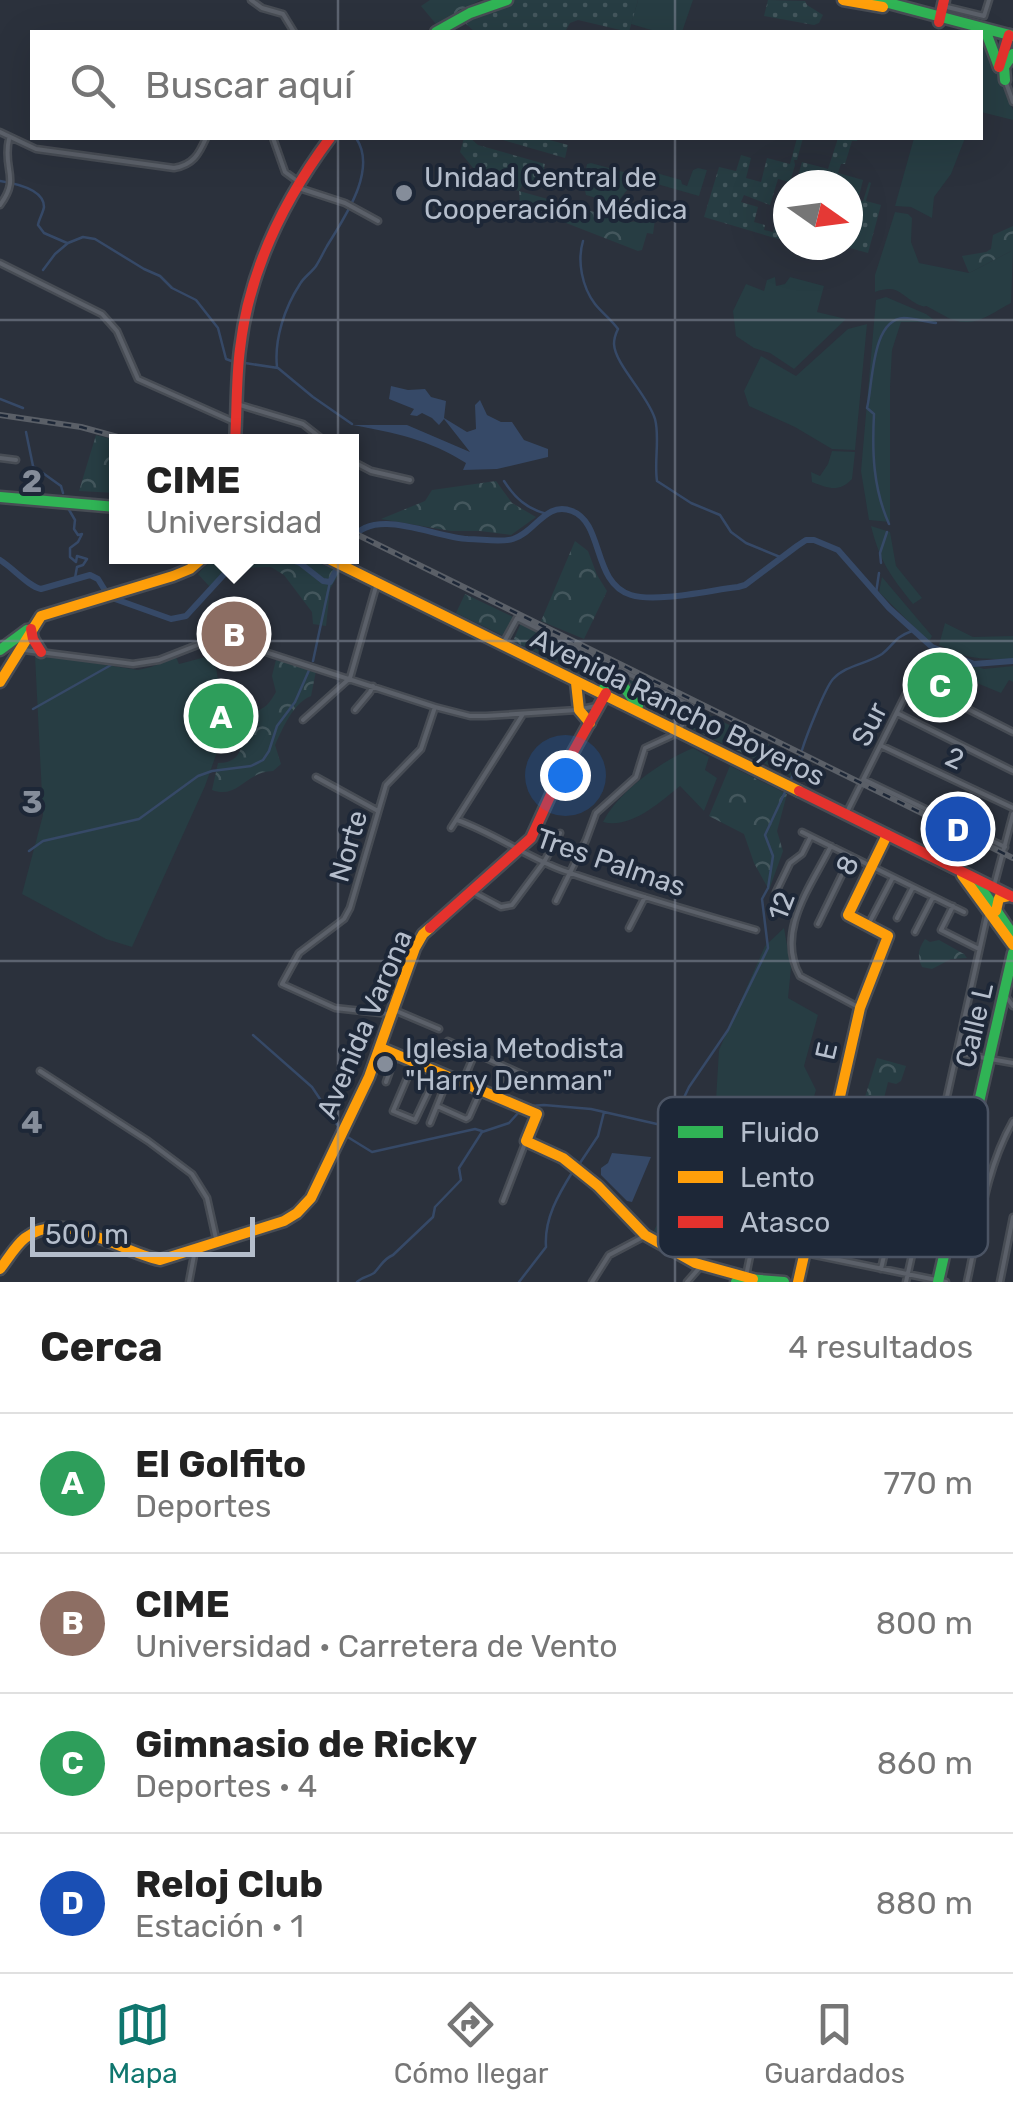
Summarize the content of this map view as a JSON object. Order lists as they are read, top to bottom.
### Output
{
  "streets": {
    "main road": [
      "Avenida Rancho Boyeros",
      "8",
      "Avenida Varona",
      "Calle L",
      "E"
    ],
    "street": [
      "Sur",
      "2",
      "Norte",
      "Tres Palmas",
      "12"
    ]
  },
  "crossings": [
    ["Avenida Rancho Boyeros", "Sur"],
    ["Avenida Rancho Boyeros", "8"],
    ["Avenida Rancho Boyeros", "Avenida Varona"],
    ["Sur", "2"],
    ["Norte", "Avenida Varona"],
    ["Tres Palmas", "Avenida Varona"],
    ["8", "E"],
    ["12", "E"]
  ],
  "places": ["Unidad Central de Cooperación Médica", "Iglesia Metodista \"Harry Denman\""],
  "legend": ["Fluido", "Lento", "Atasco"],
  "scale_bar": "500 m",
  "north": "right",
  "page": {
    "search": "Buscar aquí",
    "popup": ["CIME", "Universidad"],
    "pins": [
      "B",
      "C",
      "A",
      "D"
    ],
    "scale": "500 m",
    "heading": ["Cerca", "4 resultados"],
    "list": [
      {
        "mark": "A",
        "name": "El Golfito",
        "note": "Deportes",
        "value": "770 m"
      },
      {
        "mark": "B",
        "name": "CIME",
        "note": "Universidad · Carretera de Vento",
        "value": "800 m"
      },
      {
        "mark": "C",
        "name": "Gimnasio de Ricky",
        "note": "Deportes · 4",
        "value": "860 m"
      },
      {
        "mark": "D",
        "name": "Reloj Club",
        "note": "Estación · 1",
        "value": "880 m"
      }
    ],
    "nav": ["Mapa", "Cómo llegar", "Guardados"]
  },
  "grid": {
    "rows": ["2", "3", "4"]
  }
}
